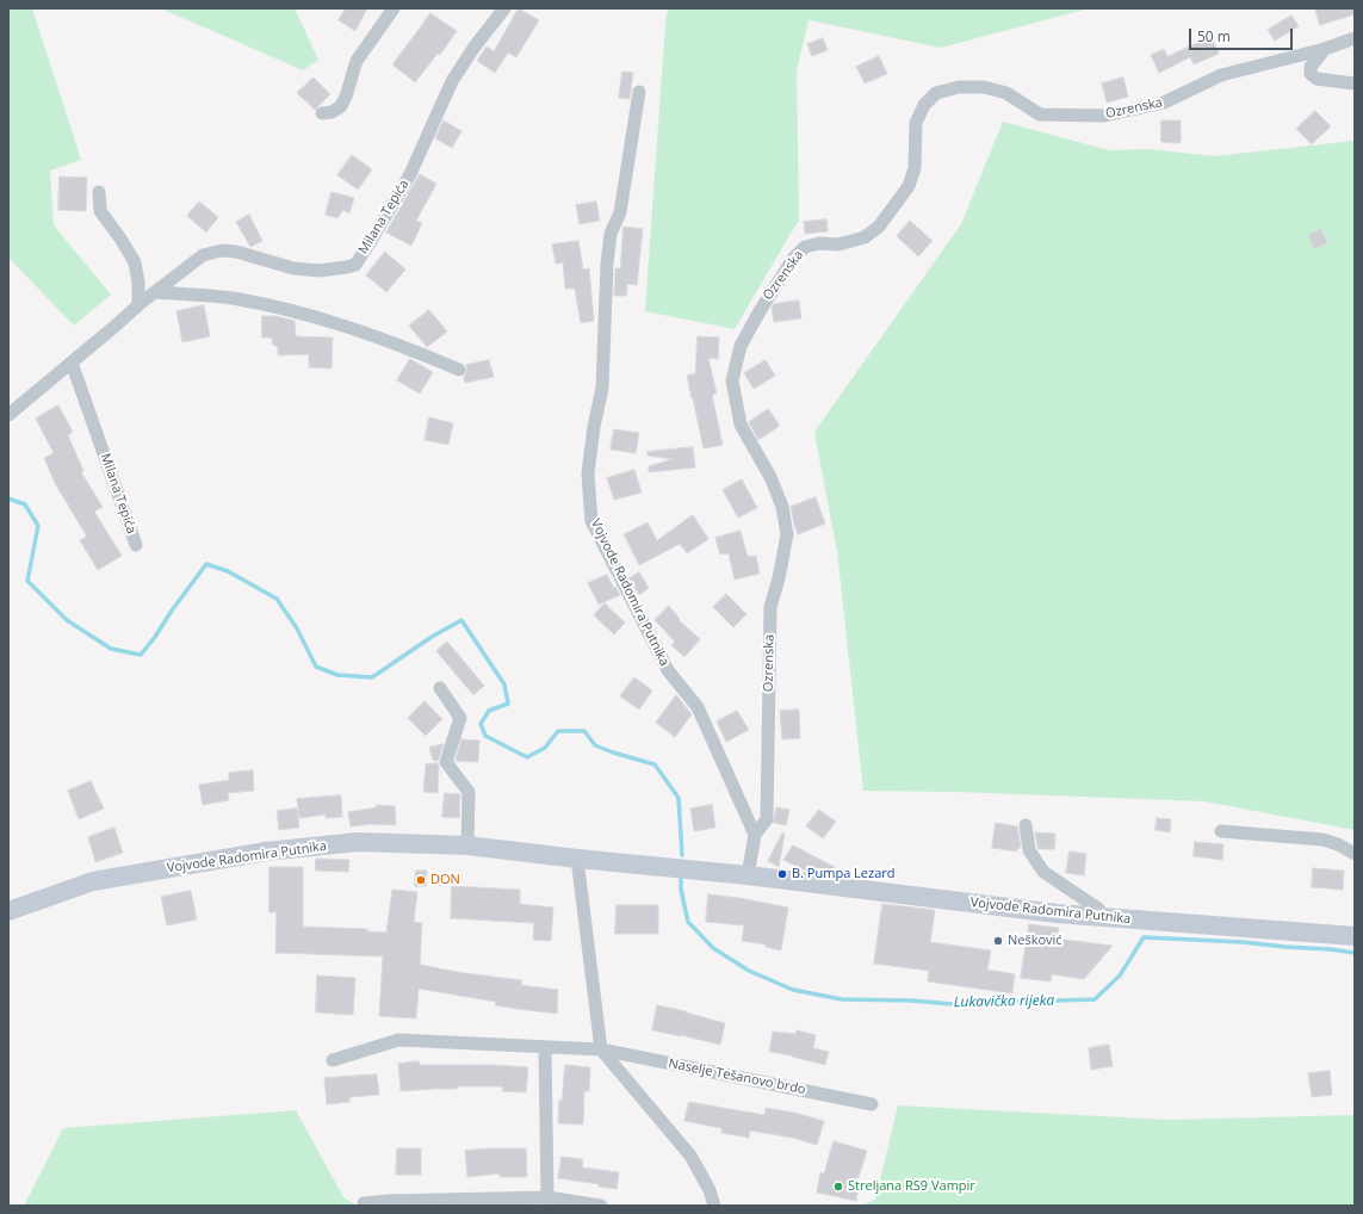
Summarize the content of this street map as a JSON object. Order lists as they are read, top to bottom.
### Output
{
  "streets": {
    "main road": ["Vojvode Radomira Putnika"],
    "street": ["Ozrenska", "Milana Tepića", "Naselje Tešanovo brdo"]
  },
  "crossings": [
    ["Ozrenska", "Vojvode Radomira Putnika"]
  ],
  "water": ["Lukavička rijeka"],
  "places": [
    "B. Pumpa Lezard",
    "DON",
    "Nešković",
    "Streljana RS9 Vampir"
  ],
  "scale_bar": "50 m"
}
